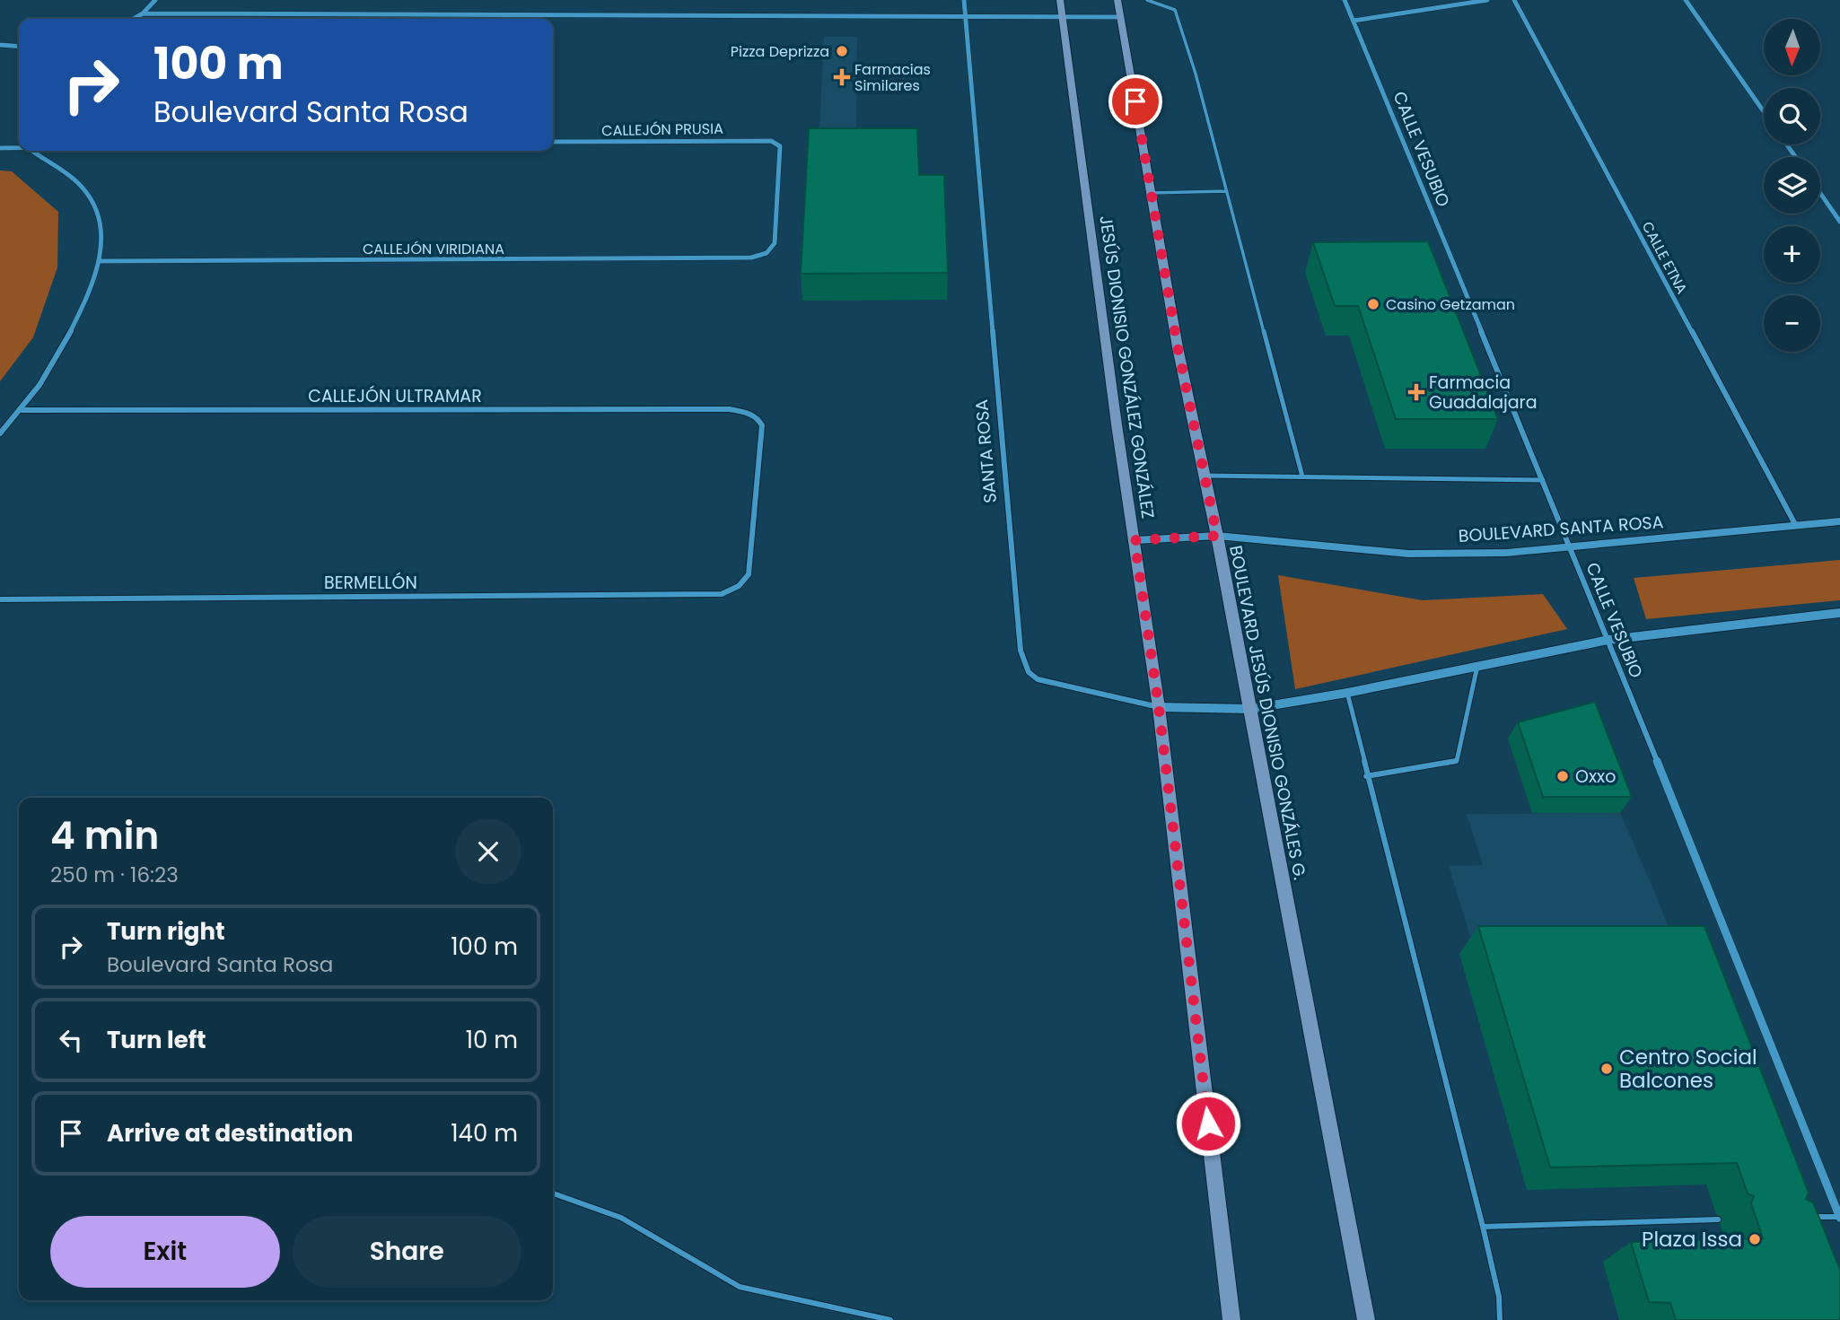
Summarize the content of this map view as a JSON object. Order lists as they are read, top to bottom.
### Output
{
  "streets": {
    "main road": ["JESÚS DIONISIO GONZÁLEZ GONZÁLEZ", "BOULEVARD JESÚS DIONISIO GONZÁLES G."],
    "street": [
      "CALLEJÓN PRUSIA",
      "CALLE VESUBIO",
      "CALLEJÓN VIRIDIANA",
      "CALLE ETNA",
      "CALLEJÓN ULTRAMAR",
      "SANTA ROSA",
      "BOULEVARD SANTA ROSA",
      "BERMELLÓN"
    ]
  },
  "crossings": [
    ["CALLEJÓN PRUSIA", "CALLEJÓN VIRIDIANA"],
    ["CALLE VESUBIO", "BOULEVARD SANTA ROSA"],
    ["CALLE ETNA", "BOULEVARD SANTA ROSA"],
    ["JESÚS DIONISIO GONZÁLEZ GONZÁLEZ", "SANTA ROSA"],
    ["JESÚS DIONISIO GONZÁLEZ GONZÁLEZ", "BOULEVARD SANTA ROSA"],
    ["CALLEJÓN ULTRAMAR", "BERMELLÓN"],
    ["SANTA ROSA", "BOULEVARD JESÚS DIONISIO GONZÁLES G."],
    ["BOULEVARD SANTA ROSA", "BOULEVARD JESÚS DIONISIO GONZÁLES G."]
  ],
  "places": {
    "other": [
      "Pizza Deprizza",
      "Casino Getzaman",
      "Oxxo",
      "Centro Social Balcones",
      "Plaza Issa"
    ],
    "health": ["Farmacias Similares", "Farmacia Guadalajara"]
  },
  "north": "bottom",
  "page": {
    "map_buttons": ["+", "−"],
    "turn": ["100 m", "Boulevard Santa Rosa"],
    "heading": ["4 min", "250 m · 16:23"],
    "list": [
      {
        "name": "Turn right",
        "note": "Boulevard Santa Rosa",
        "value": "100 m"
      },
      {
        "name": "Turn left",
        "value": "10 m"
      },
      {
        "name": "Arrive at destination",
        "value": "140 m"
      }
    ],
    "buttons": ["Exit", "Share"]
  }
}
